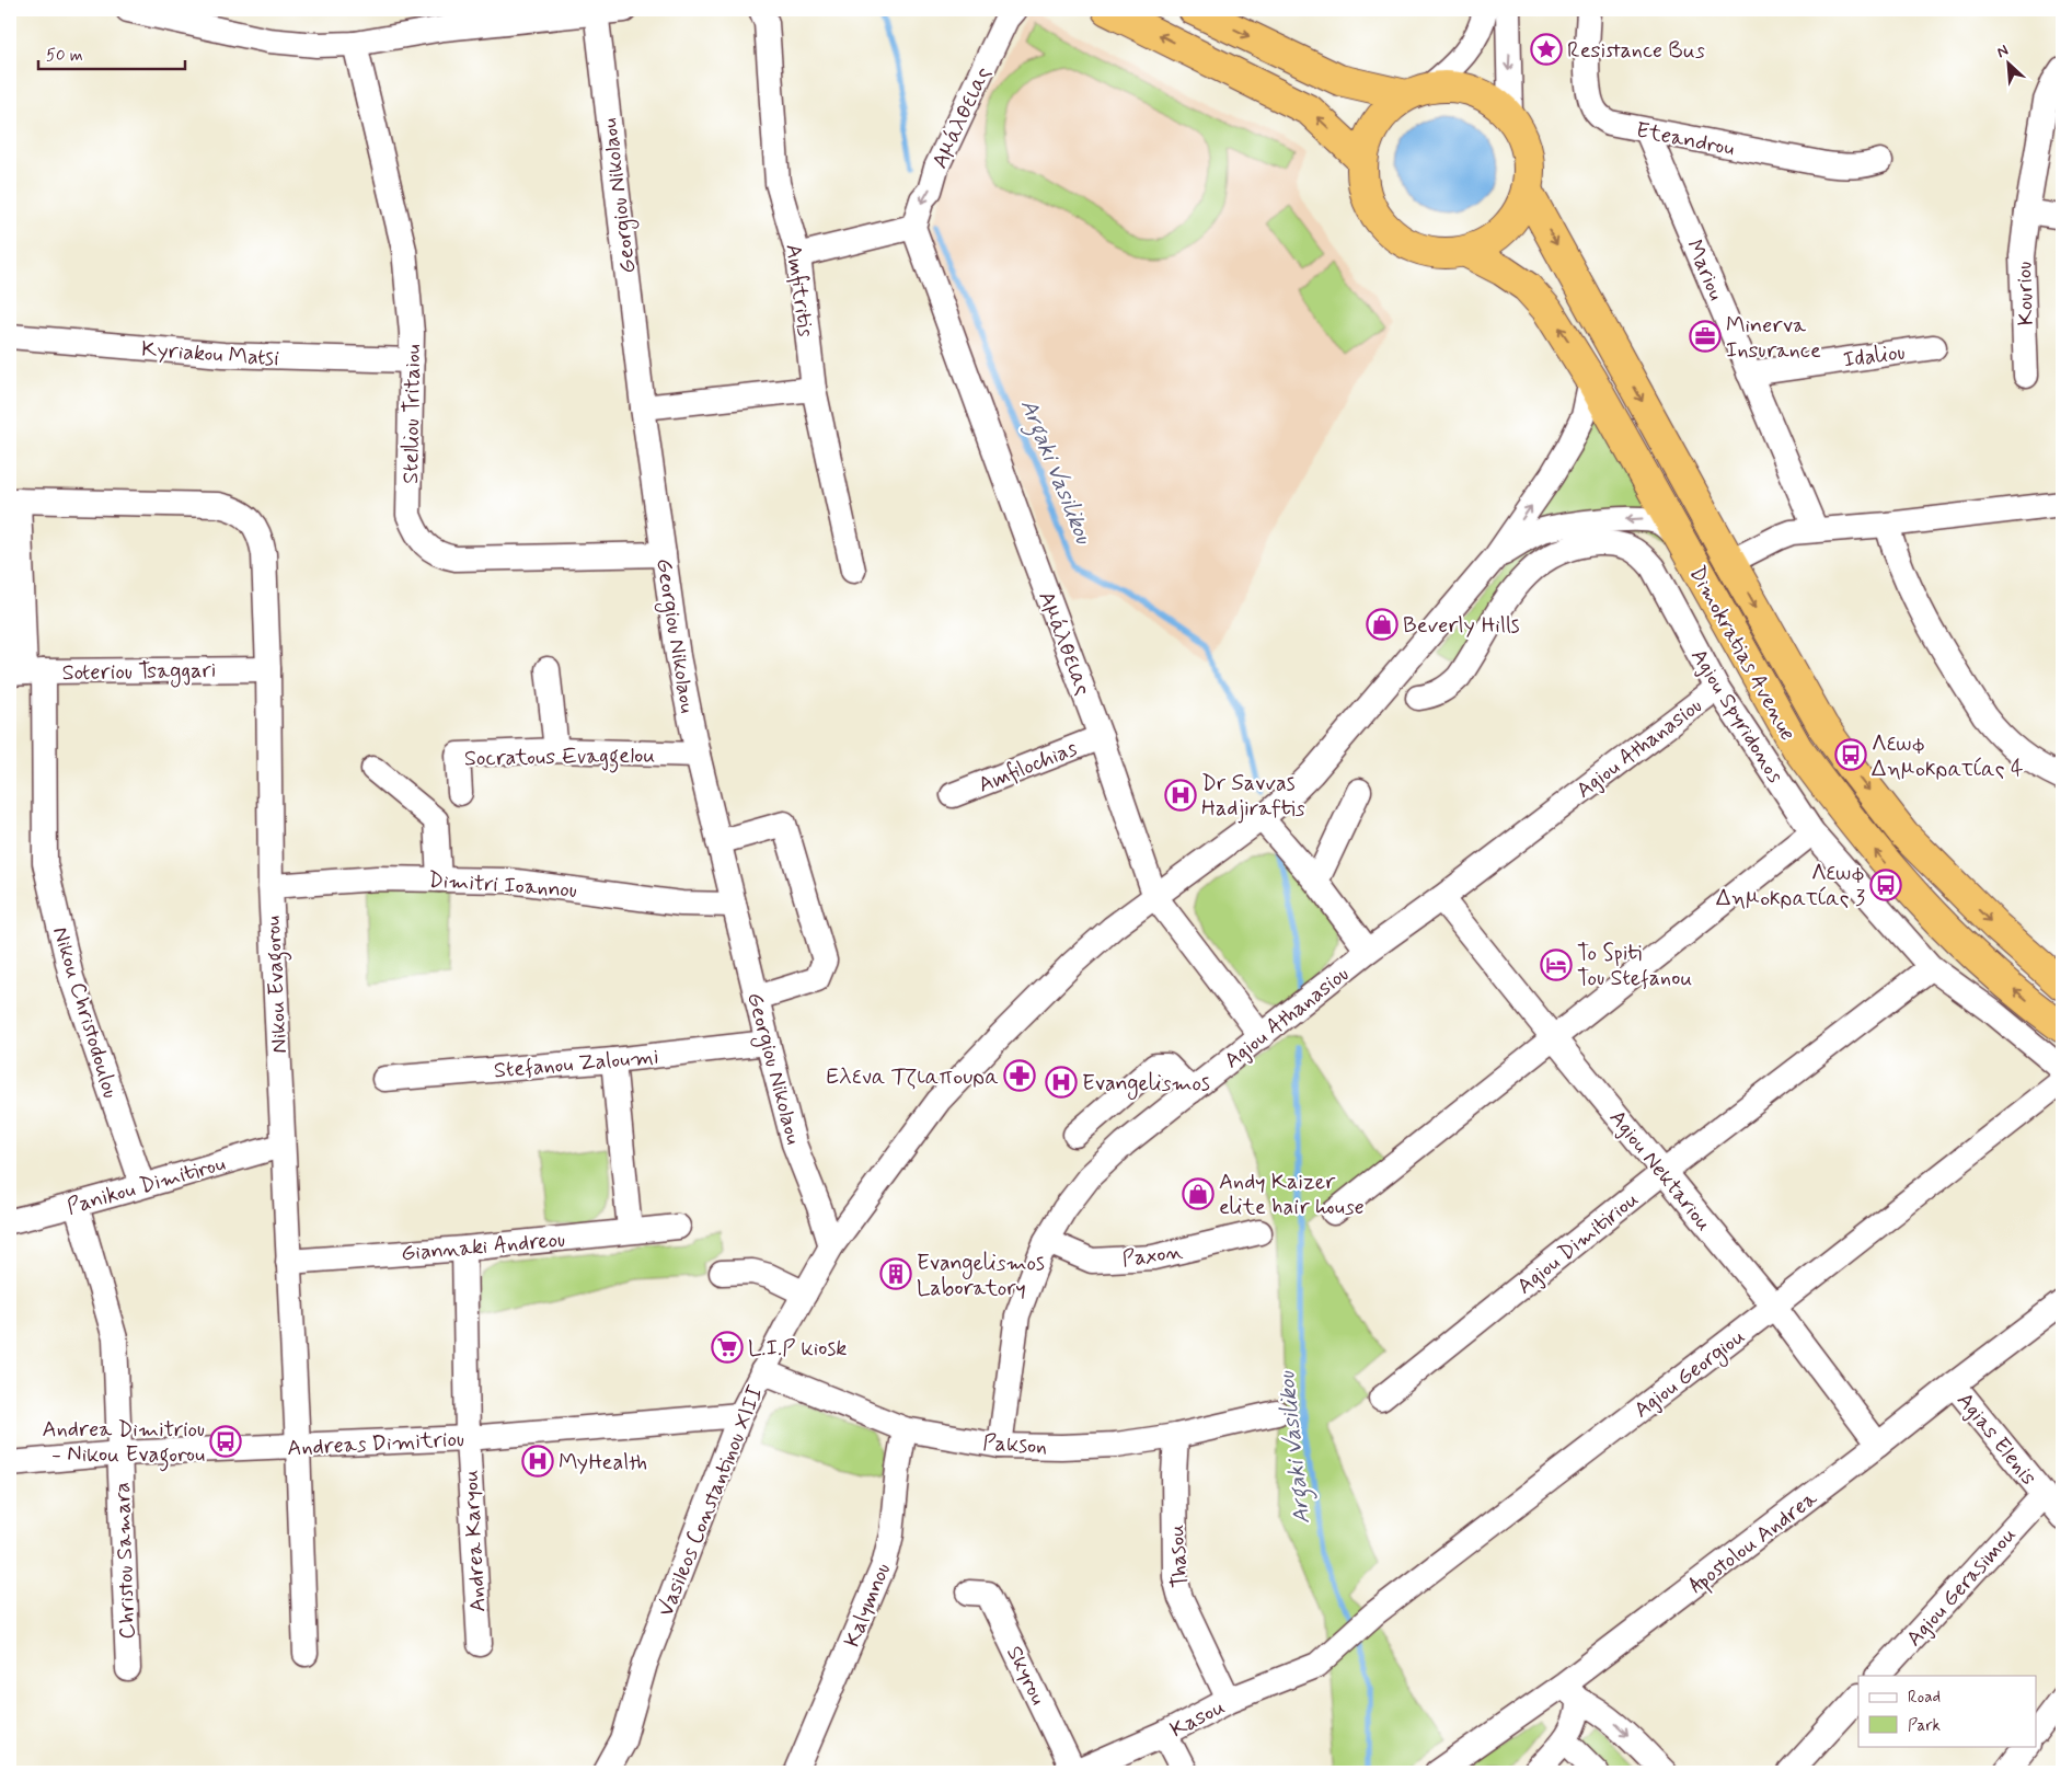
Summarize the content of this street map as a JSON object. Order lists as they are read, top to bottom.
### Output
{
  "streets": {
    "highway": ["Dimokratias Avenue"],
    "street": [
      "Αμάλθειας",
      "Eteandrou",
      "Georgiou Nikolaou",
      "Mariou",
      "Amfitritis",
      "Kouriou",
      "Kyriakou Matsi",
      "Idaliou",
      "Stelliou Tritaiou",
      "Soteriou Tsaggari",
      "Agiou Spyridonos",
      "Agiou Athanasiou",
      "Socratous Evaggelou",
      "Amfilochias",
      "Dimitri Ioannou",
      "Nikou Evagorou",
      "Nikou Christodoulou",
      "Stefanou Zaloumi",
      "Agiou Nektariou",
      "Panikou Dimitirou",
      "Agiou Dimitiriou",
      "Giannaki Andreou",
      "Paxon",
      "Agiou Georgiou",
      "Agias Elenis",
      "Andreas Dimitriou",
      "Pakson",
      "Vasileos Constantinou XIII",
      "Andrea Karyou",
      "Apostolou Andrea",
      "Thasou",
      "Christou Samara",
      "Agiou Gerasimou",
      "Kalymnou",
      "Skyrou",
      "Kasou"
    ]
  },
  "crossings": [
    ["Αμάλθειας", "Agiou Athanasiou"],
    ["Αμάλθειας", "Amfilochias"],
    ["Αμάλθειας", "Vasileos Constantinou XIII"],
    ["Eteandrou", "Mariou"],
    ["Georgiou Nikolaou", "Stelliou Tritaiou"],
    ["Georgiou Nikolaou", "Socratous Evaggelou"],
    ["Georgiou Nikolaou", "Dimitri Ioannou"],
    ["Georgiou Nikolaou", "Stefanou Zaloumi"],
    ["Georgiou Nikolaou", "Vasileos Constantinou XIII"],
    ["Mariou", "Idaliou"],
    ["Kyriakou Matsi", "Stelliou Tritaiou"],
    ["Dimokratias Avenue", "Vasileos Constantinou XIII"],
    ["Soteriou Tsaggari", "Nikou Evagorou"],
    ["Soteriou Tsaggari", "Nikou Christodoulou"],
    ["Agiou Spyridonos", "Agiou Athanasiou"],
    ["Agiou Spyridonos", "Agiou Dimitiriou"],
    ["Agiou Athanasiou", "Agiou Nektariou"],
    ["Agiou Athanasiou", "Paxon"],
    ["Agiou Athanasiou", "Pakson"],
    ["Dimitri Ioannou", "Nikou Evagorou"],
    ["Nikou Evagorou", "Nikou Christodoulou"],
    ["Nikou Evagorou", "Panikou Dimitirou"],
    ["Nikou Evagorou", "Giannaki Andreou"],
    ["Nikou Evagorou", "Andreas Dimitriou"],
    ["Nikou Christodoulou", "Panikou Dimitirou"],
    ["Agiou Nektariou", "Agiou Dimitiriou"],
    ["Agiou Nektariou", "Agiou Georgiou"],
    ["Agiou Nektariou", "Apostolou Andrea"],
    ["Panikou Dimitirou", "Christou Samara"],
    ["Giannaki Andreou", "Andrea Karyou"],
    ["Agiou Georgiou", "Kasou"],
    ["Agias Elenis", "Apostolou Andrea"],
    ["Agias Elenis", "Agiou Gerasimou"],
    ["Andreas Dimitriou", "Vasileos Constantinou XIII"],
    ["Andreas Dimitriou", "Andrea Karyou"],
    ["Andreas Dimitriou", "Christou Samara"],
    ["Pakson", "Vasileos Constantinou XIII"],
    ["Pakson", "Thasou"],
    ["Pakson", "Kalymnou"],
    ["Thasou", "Kasou"],
    ["Skyrou", "Kasou"]
  ],
  "water": ["Argaki Vasilikou"],
  "places": {
    "place": ["Resistance Bus"],
    "office": ["Minerva Insurance"],
    "shop": ["Beverly Hills", "Andy Kaizer elite hair house"],
    "bus stop": ["Λεωφ Δημοκρατίας 4", "Λεωφ Δημοκρατίας 3", "Andrea Dimitriou - Nikou Evagorou"],
    "hospital": ["Dr Savvas Hadjiraftis", "Evangelismos", "MyHealth"],
    "hotel": ["To Spiti Tou Stefanou"],
    "pharmacy": ["Ελενα Τζιαπουρα"],
    "building": ["Evangelismos Laboratory"],
    "supermarket": ["L.I.P kiosk"]
  },
  "legend": ["Road", "Park"],
  "scale_bar": "50 m",
  "north": "top left"
}
